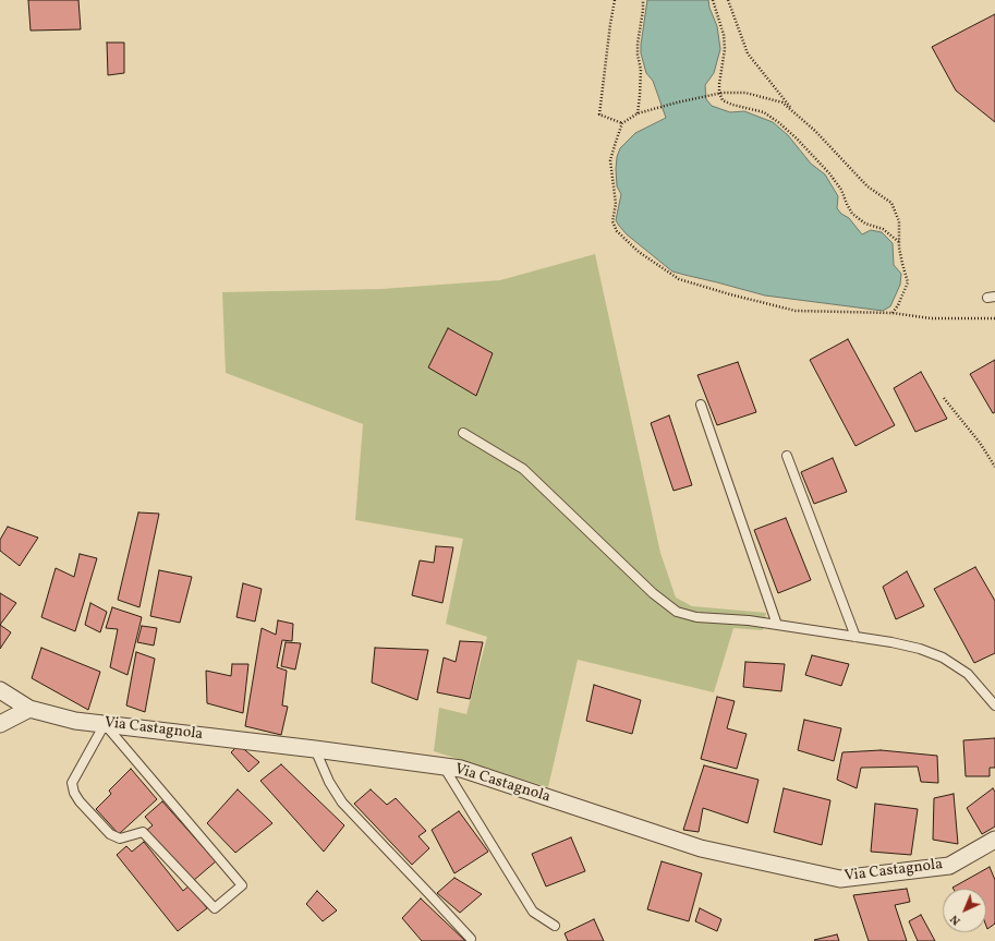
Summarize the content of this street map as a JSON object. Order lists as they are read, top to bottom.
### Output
{
  "streets": {
    "street": ["Via Castagnola"]
  },
  "north": "bottom left"
}
